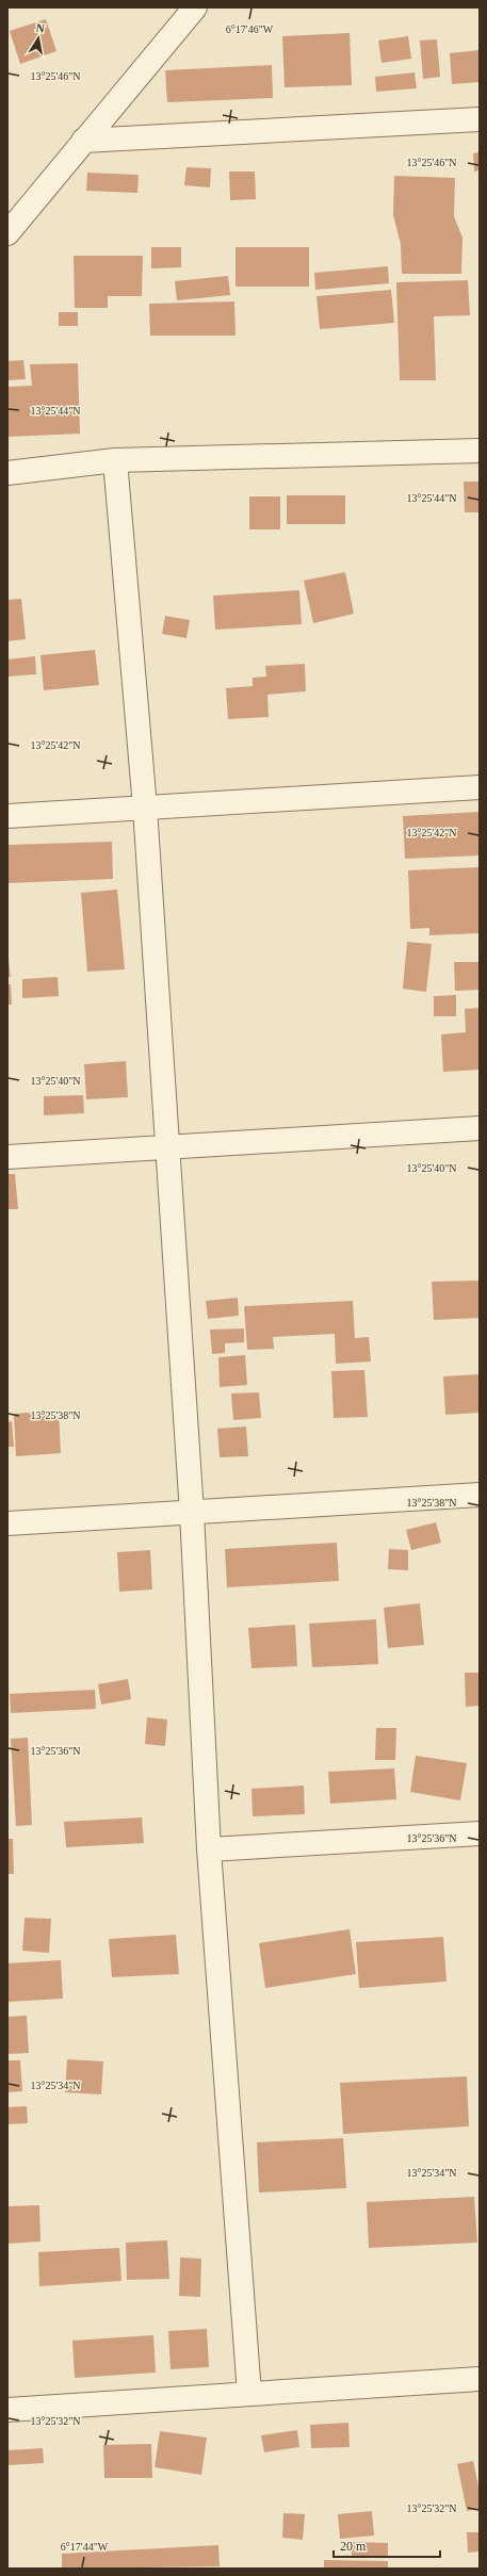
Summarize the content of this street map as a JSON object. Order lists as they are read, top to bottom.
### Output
{
  "scale_bar": "20 m",
  "north": "top",
  "coordinates": [
    "6°17'46\"W",
    "13°25'46\"N",
    "13°25'44\"N",
    "13°25'42\"N",
    "13°25'40\"N",
    "13°25'38\"N",
    "13°25'36\"N",
    "13°25'34\"N",
    "13°25'32\"N",
    "6°17'44\"W"
  ]
}
